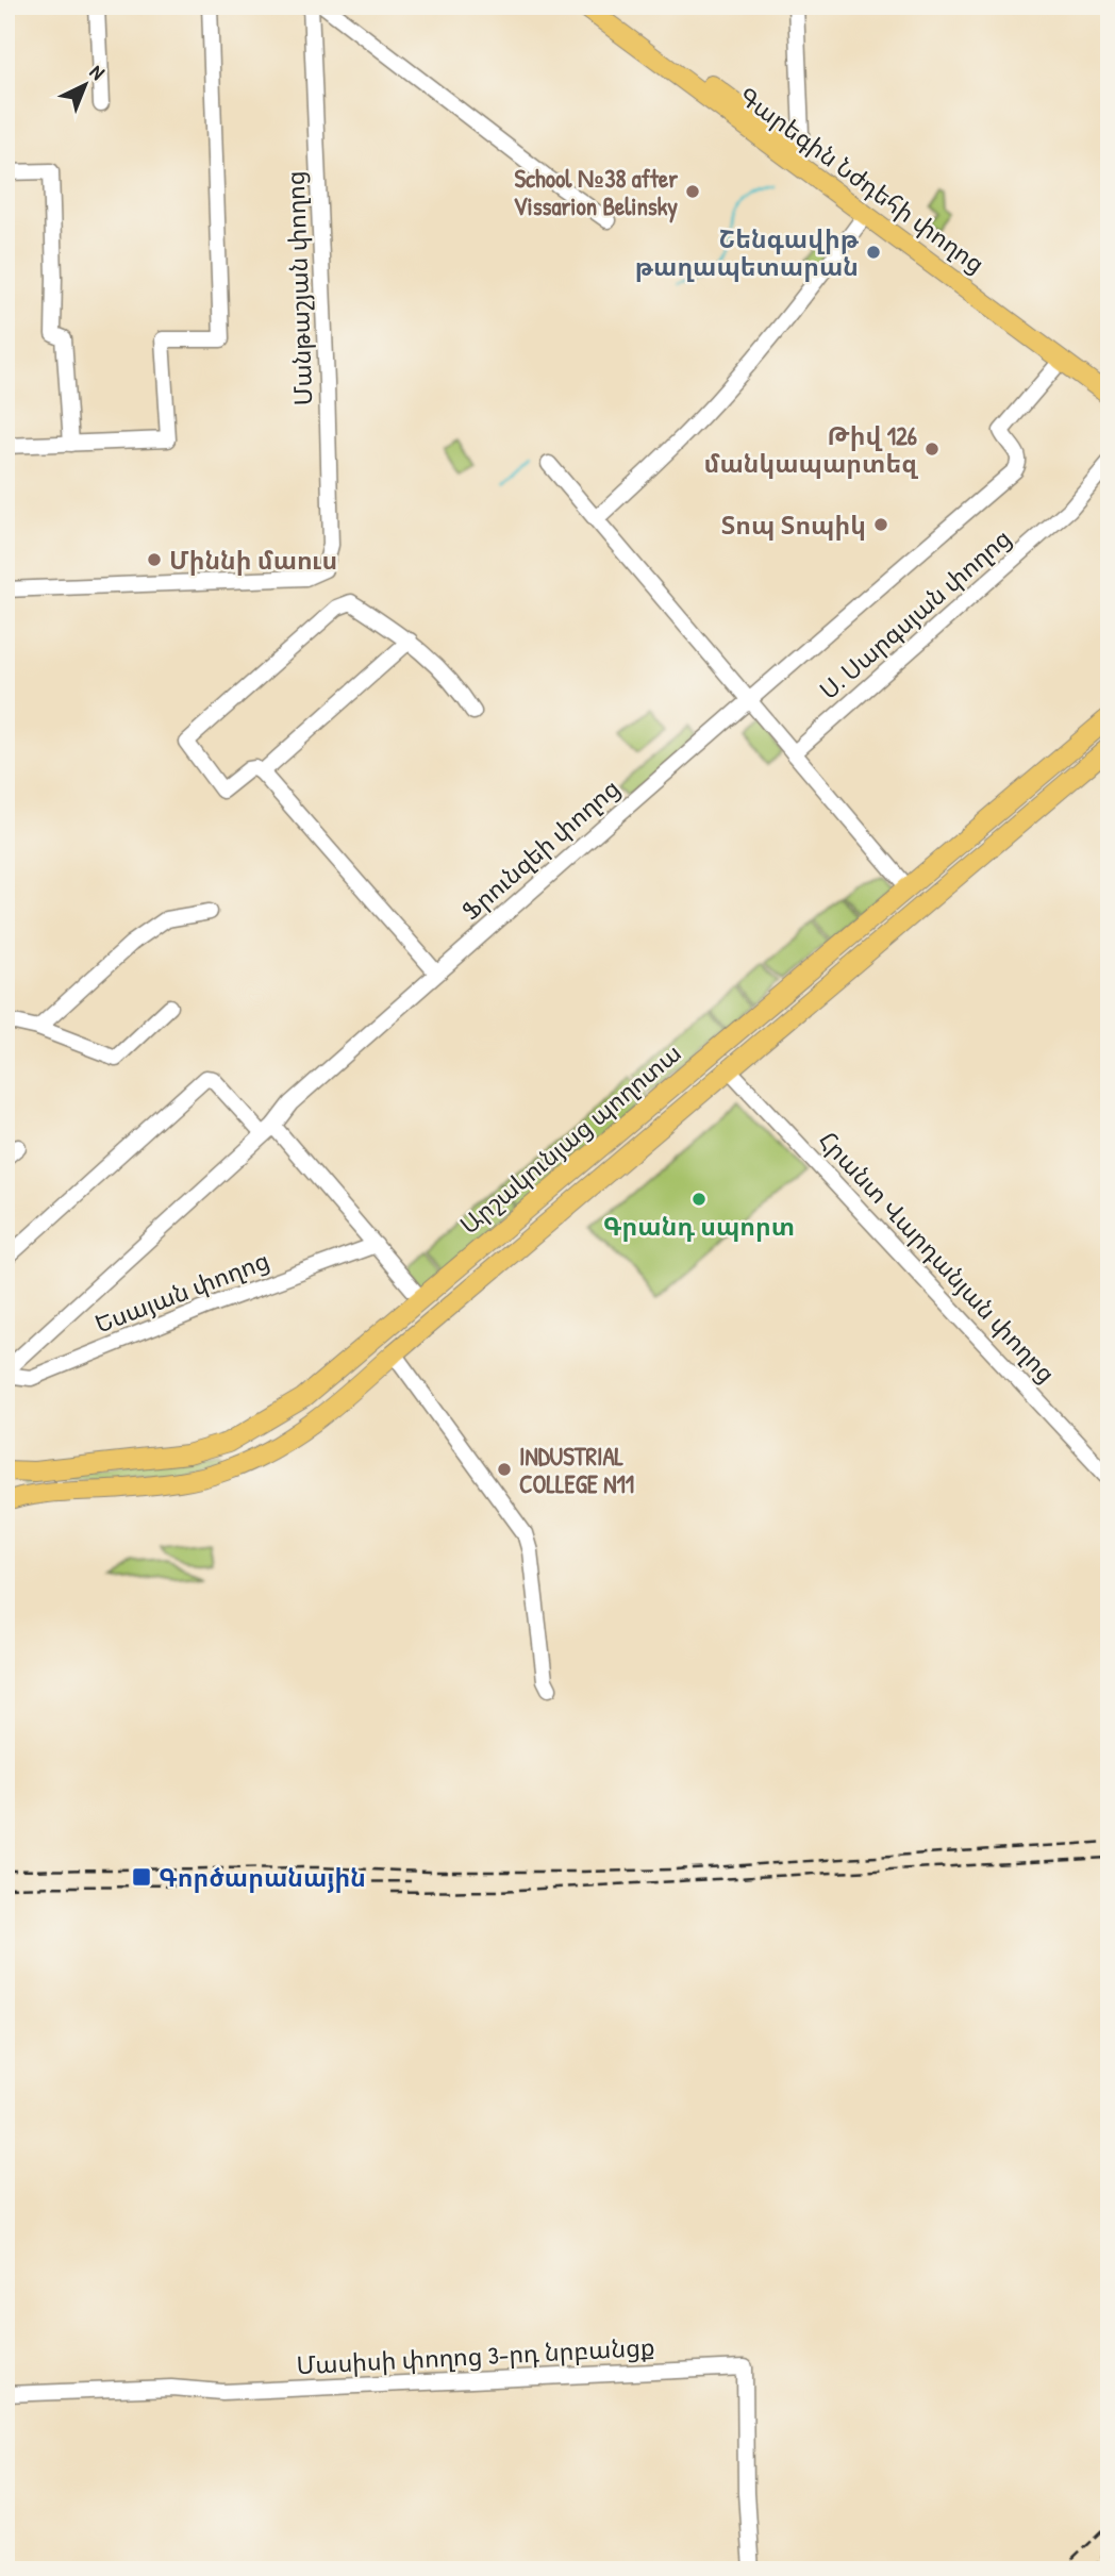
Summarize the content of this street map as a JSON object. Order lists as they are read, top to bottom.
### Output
{
  "streets": {
    "main road": ["Գարեգին Նժդեհի փողոց", "Արշակունյաց պողոտա"],
    "street": [
      "Մանթաշյան փողոց",
      "Ս. Սարգսյան փողոց",
      "Ֆրունզեի փողոց",
      "Հրանտ Վարդանյան փողոց",
      "Եսայան փողոց",
      "Մասիսի փողոց 3-րդ նրբանցք"
    ]
  },
  "crossings": [
    ["Գարեգին Նժդեհի փողոց", "Ֆրունզեի փողոց"],
    ["Ֆրունզեի փողոց", "Եսայան փողոց"],
    ["Արշակունյաց պողոտա", "Հրանտ Վարդանյան փողոց"]
  ],
  "places": {
    "other": [
      "School №38 after Vissarion Belinsky",
      "Շենգավիթ թաղապետարան",
      "Թիվ 126 մանկապարտեզ",
      "Տոպ Տոպիկ",
      "Միննի մաուս",
      "Գրանդ սպորտ",
      "INDUSTRIAL COLLEGE N11"
    ],
    "transit": ["Գործարանային"]
  },
  "north": "top right"
}
